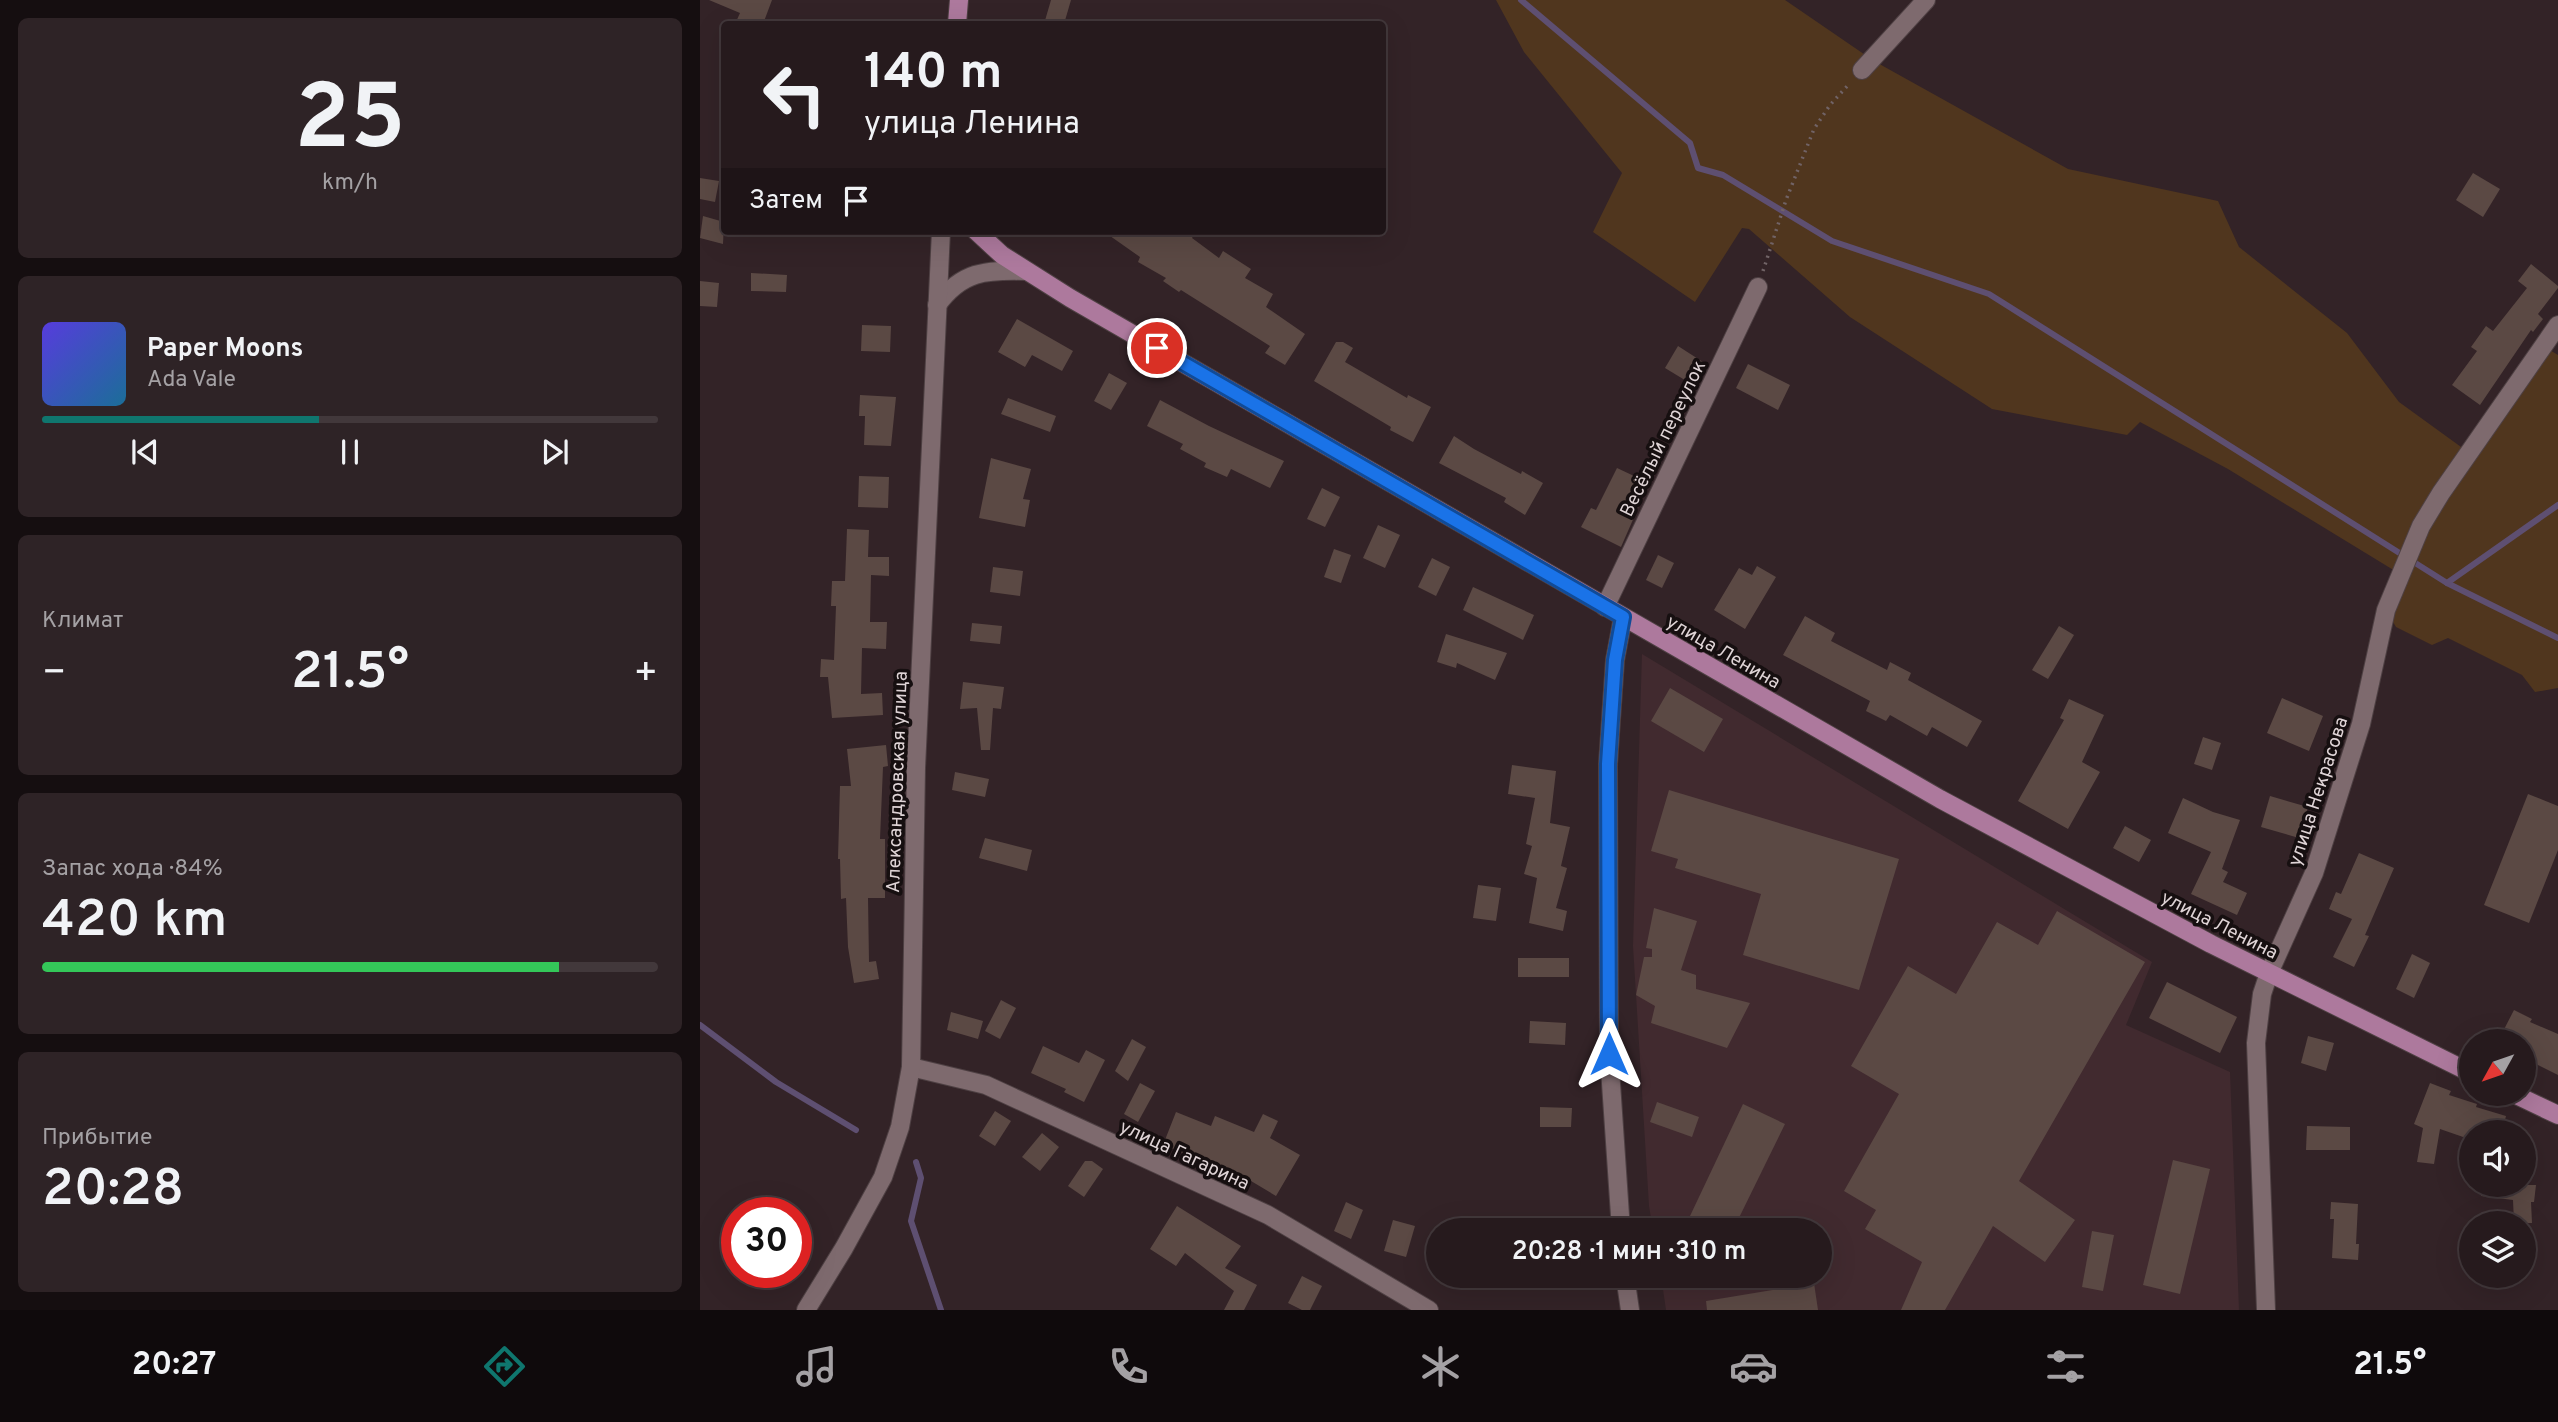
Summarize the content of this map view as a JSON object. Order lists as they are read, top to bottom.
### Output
{
  "streets": {
    "main road": ["улица Ленина"],
    "street": [
      "Весёлый переулок",
      "Александровская улица",
      "улица Некрасова",
      "улица Гагарина"
    ]
  },
  "crossings": [
    ["Весёлый переулок", "улица Ленина"],
    ["улица Ленина", "улица Некрасова"],
    ["Александровская улица", "улица Гагарина"]
  ],
  "north": "bottom left",
  "page": {
    "tile": [
      ["25", "km/h"],
      "Климат",
      ["Запас хода · 84%", "420 km"],
      ["Прибытие", "20:28"]
    ],
    "turn": ["140 m", "улица Ленина"],
    "then": "Затем",
    "song": ["Paper Moons", "Ada Vale"],
    "heat": ["−", "21.5°", "+"],
    "limit": "30",
    "trip": "20:28 · 1 мин · 310 m",
    "tabs": ["20:27", "21.5°"]
  }
}
